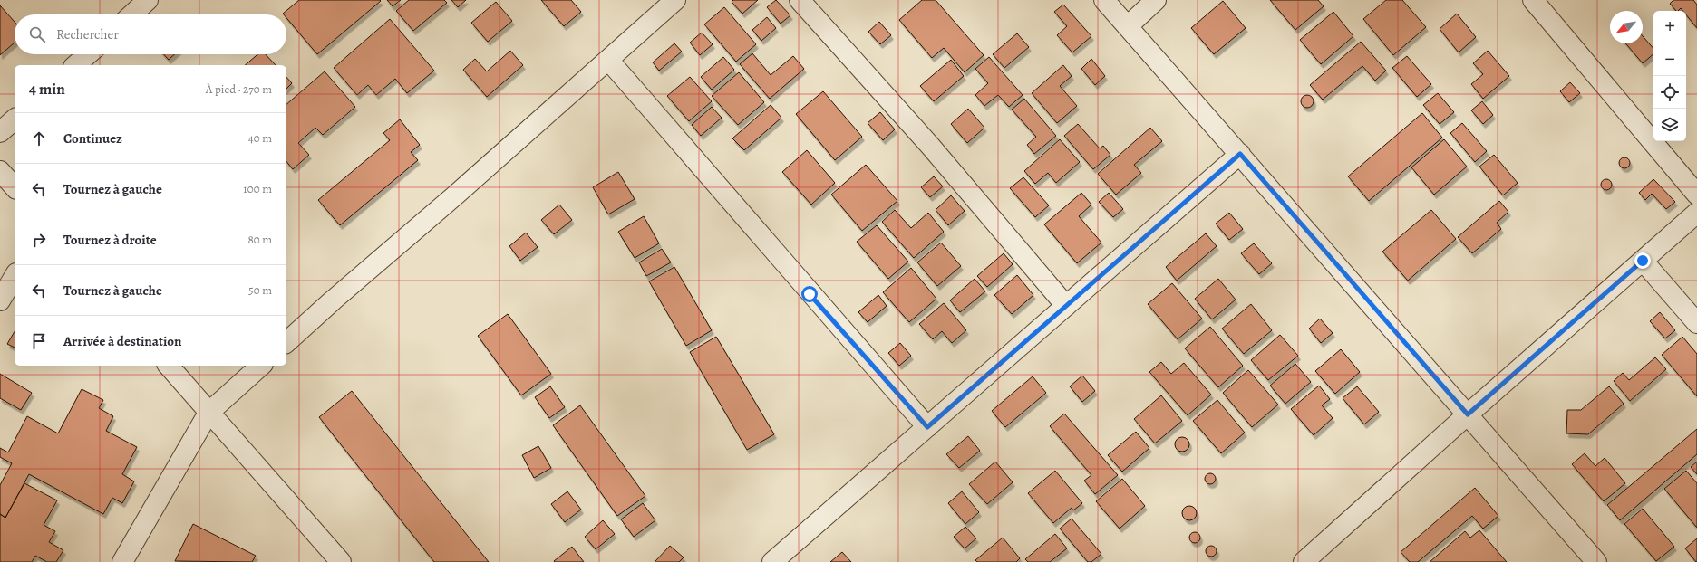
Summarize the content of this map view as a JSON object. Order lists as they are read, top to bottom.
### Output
{
  "north": "bottom left",
  "page": {
    "map_buttons": ["+", "−"],
    "search": "Rechercher",
    "heading": ["4 min", "À pied · 270 m"],
    "list": [
      ["Continuez", "40 m"],
      ["Tournez à gauche", "100 m"],
      ["Tournez à droite", "80 m"],
      ["Tournez à gauche", "50 m"],
      "Arrivée à destination"
    ]
  }
}
